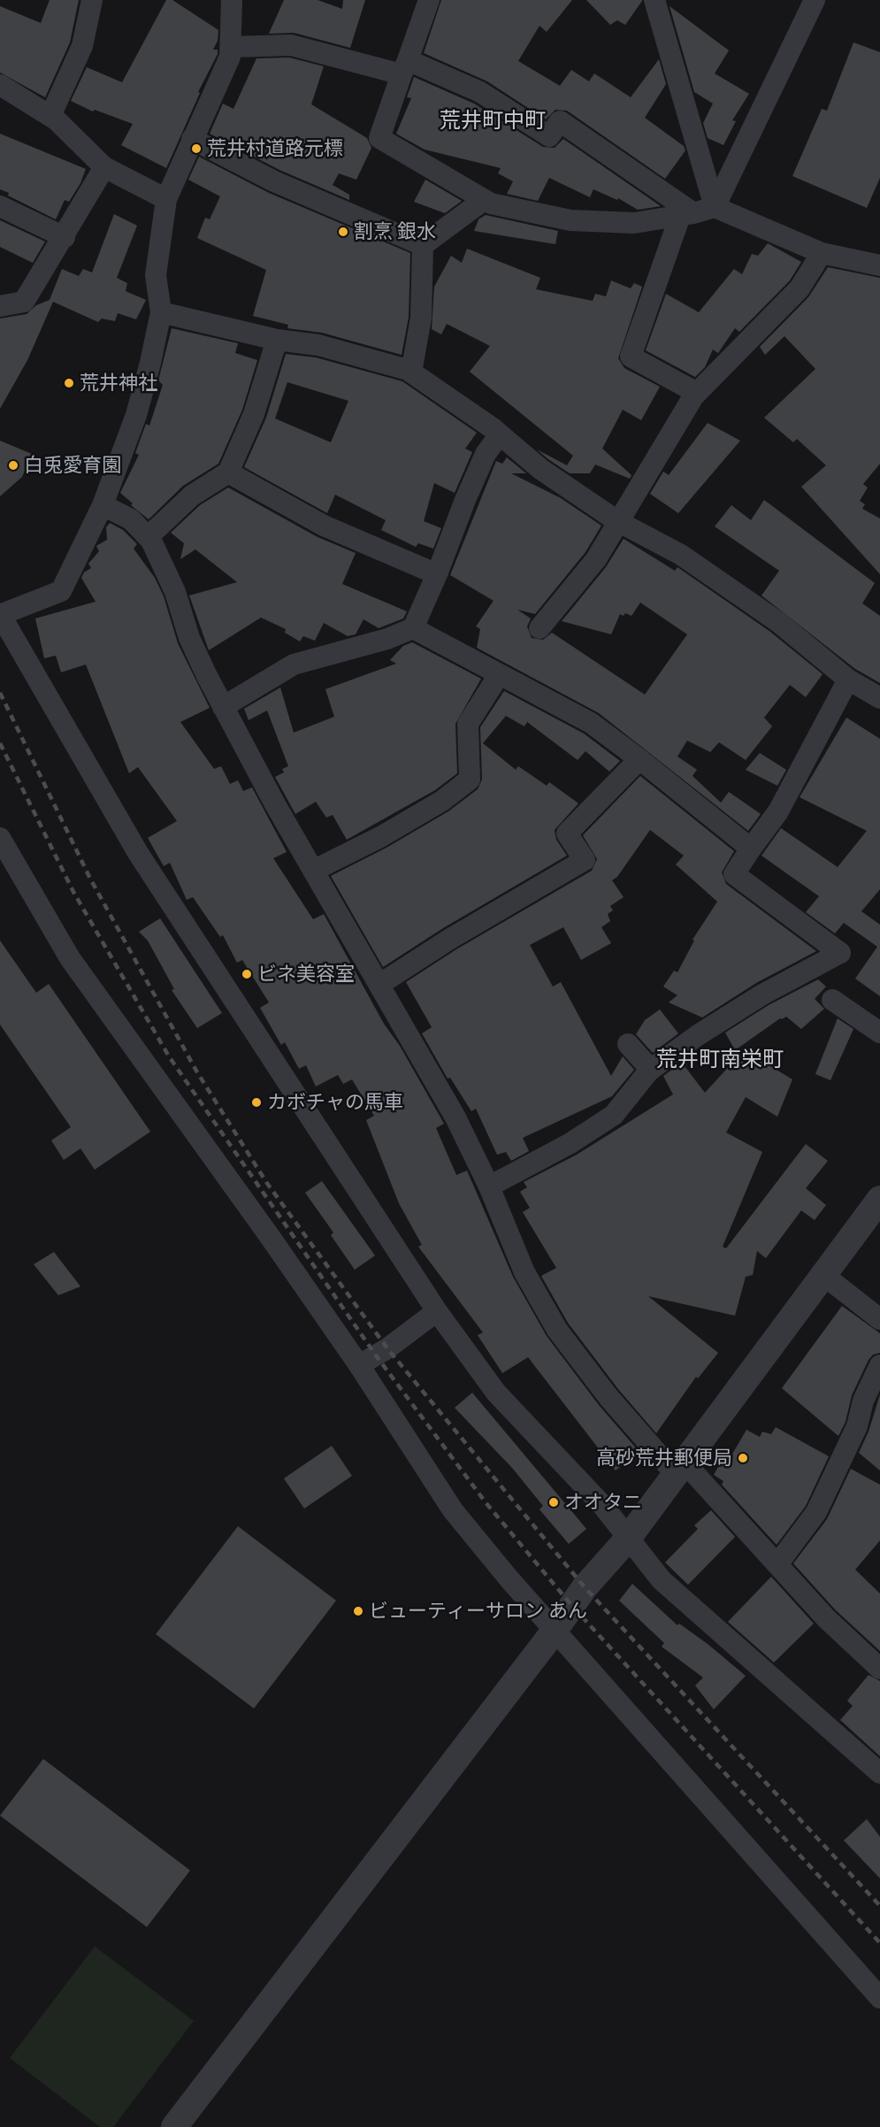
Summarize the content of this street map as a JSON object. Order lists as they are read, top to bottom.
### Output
{
  "districts": ["荒井町中町", "荒井町南栄町"],
  "places": [
    "荒井村道路元標",
    "割烹 銀水",
    "荒井神社",
    "白兎愛育園",
    "ビネ美容室",
    "カボチャの馬車",
    "高砂荒井郵便局",
    "オオタニ",
    "ビューティーサロン あん"
  ]
}
